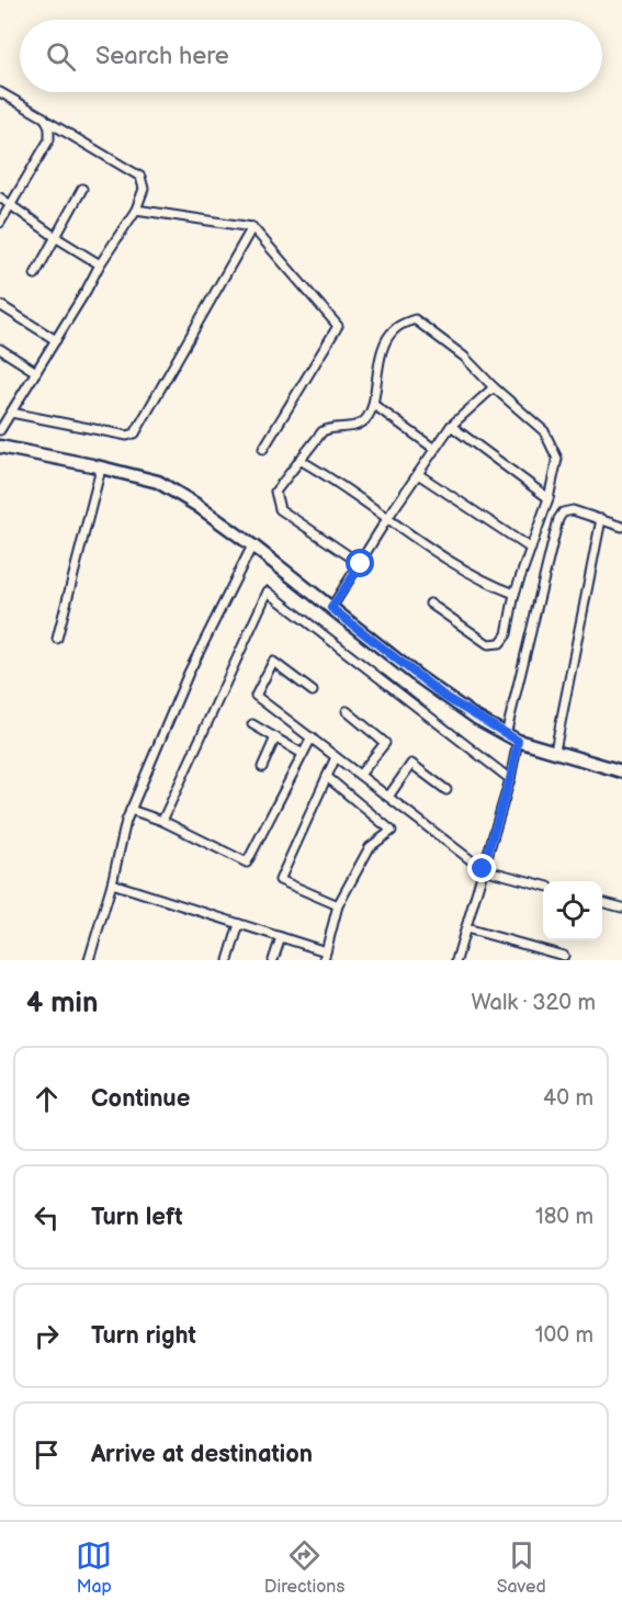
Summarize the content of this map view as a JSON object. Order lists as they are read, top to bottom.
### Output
{
  "page": {
    "search": "Search here",
    "heading": ["4 min", "Walk · 320 m"],
    "list": [
      ["Continue", "40 m"],
      ["Turn left", "180 m"],
      ["Turn right", "100 m"],
      "Arrive at destination"
    ],
    "nav": ["Map", "Directions", "Saved"]
  }
}
